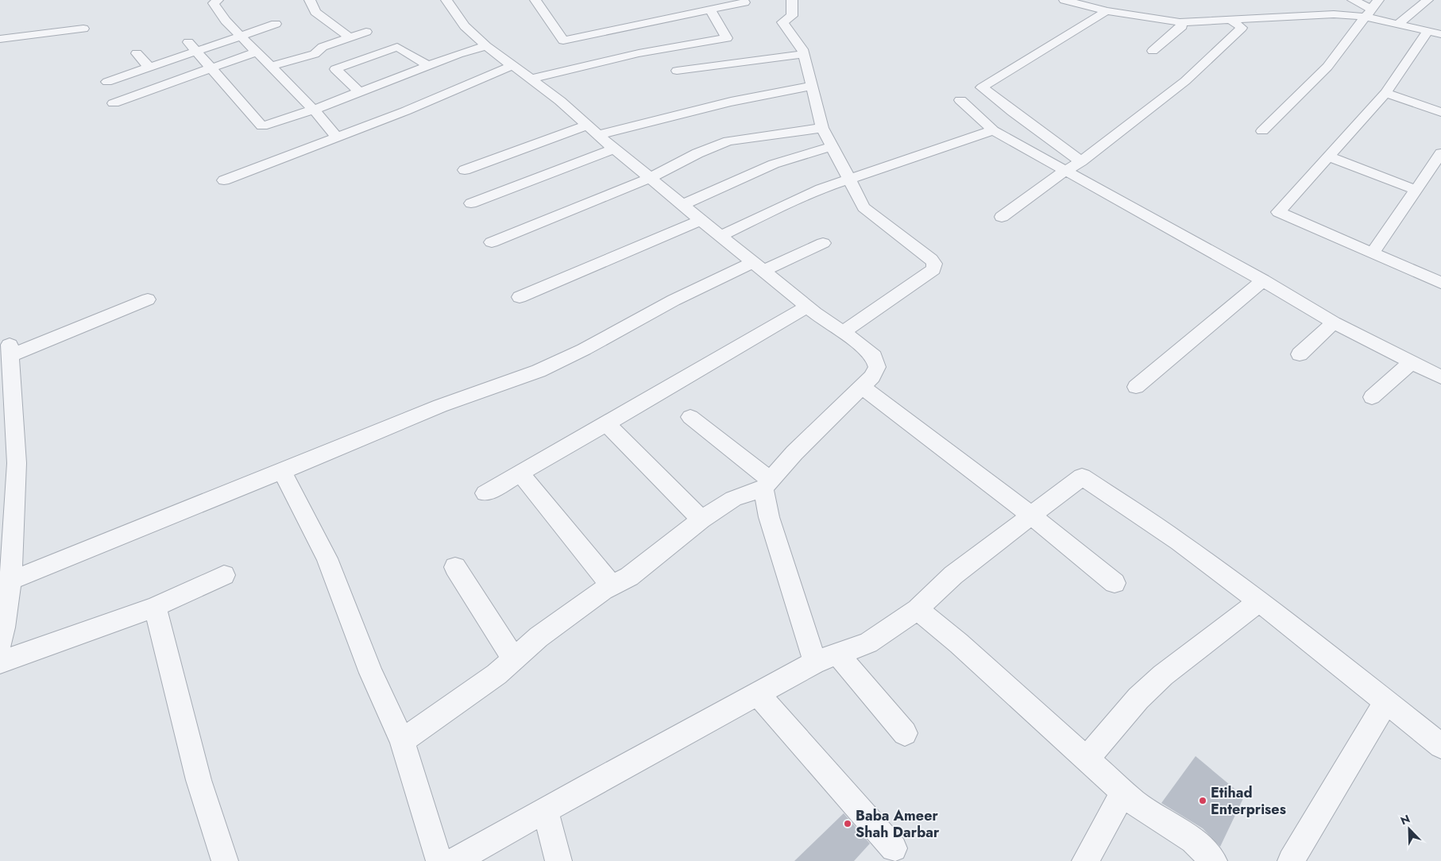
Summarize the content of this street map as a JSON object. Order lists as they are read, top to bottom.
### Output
{
  "places": ["Etihad Enterprises", "Baba Ameer Shah Darbar"],
  "north": "top left"
}
